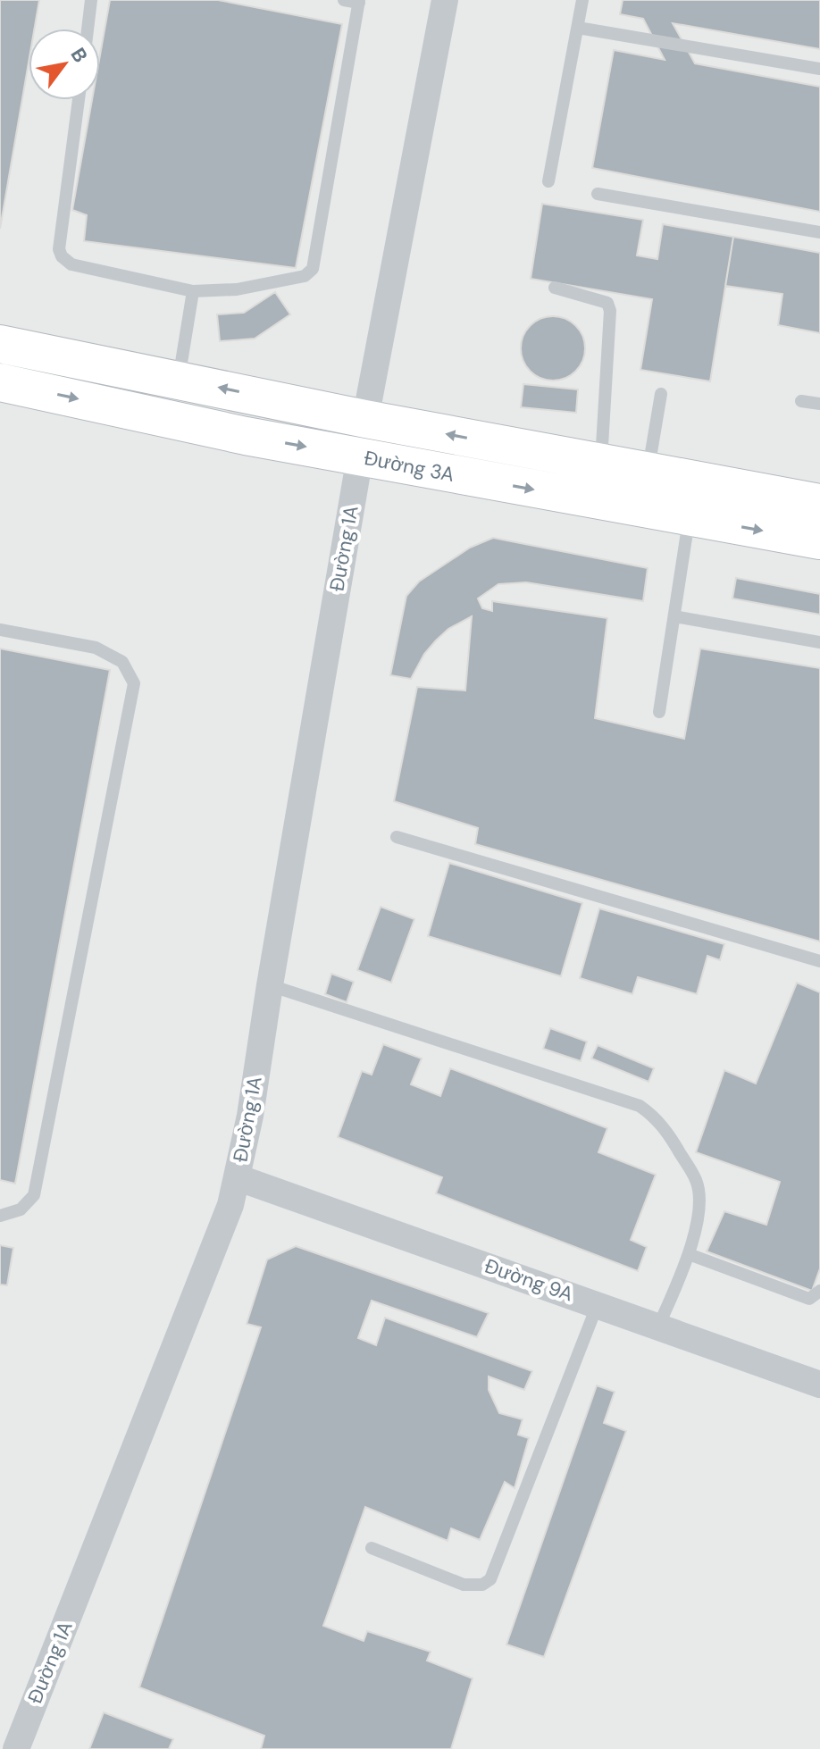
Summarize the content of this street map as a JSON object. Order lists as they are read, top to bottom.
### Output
{
  "streets": {
    "street": ["Đường 3A", "Đường 1A", "Đường 9A"]
  },
  "crossings": [
    ["Đường 3A", "Đường 1A"],
    ["Đường 1A", "Đường 9A"]
  ],
  "north": "top right"
}
